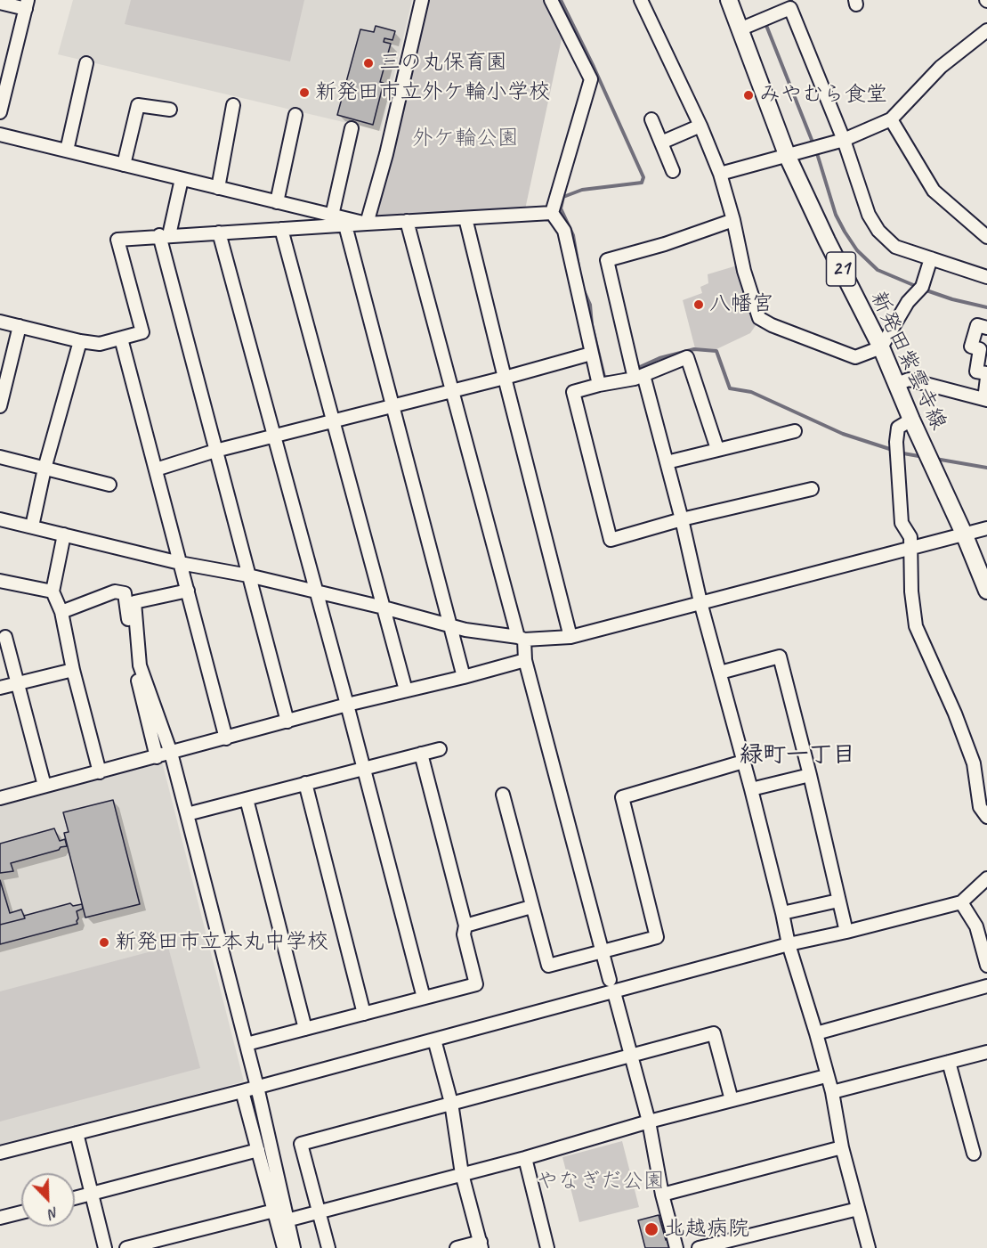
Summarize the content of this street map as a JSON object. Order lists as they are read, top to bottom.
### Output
{
  "streets": {
    "main road": ["21", "新発田紫雲寺線"]
  },
  "districts": ["緑町一丁目"],
  "parks": ["外ケ輪公園", "やなぎだ公園"],
  "places": [
    "三の丸保育園",
    "新発田市立外ケ輪小学校",
    "みやむら食堂",
    "八幡宮",
    "新発田市立本丸中学校",
    "北越病院"
  ],
  "north": "bottom right"
}
